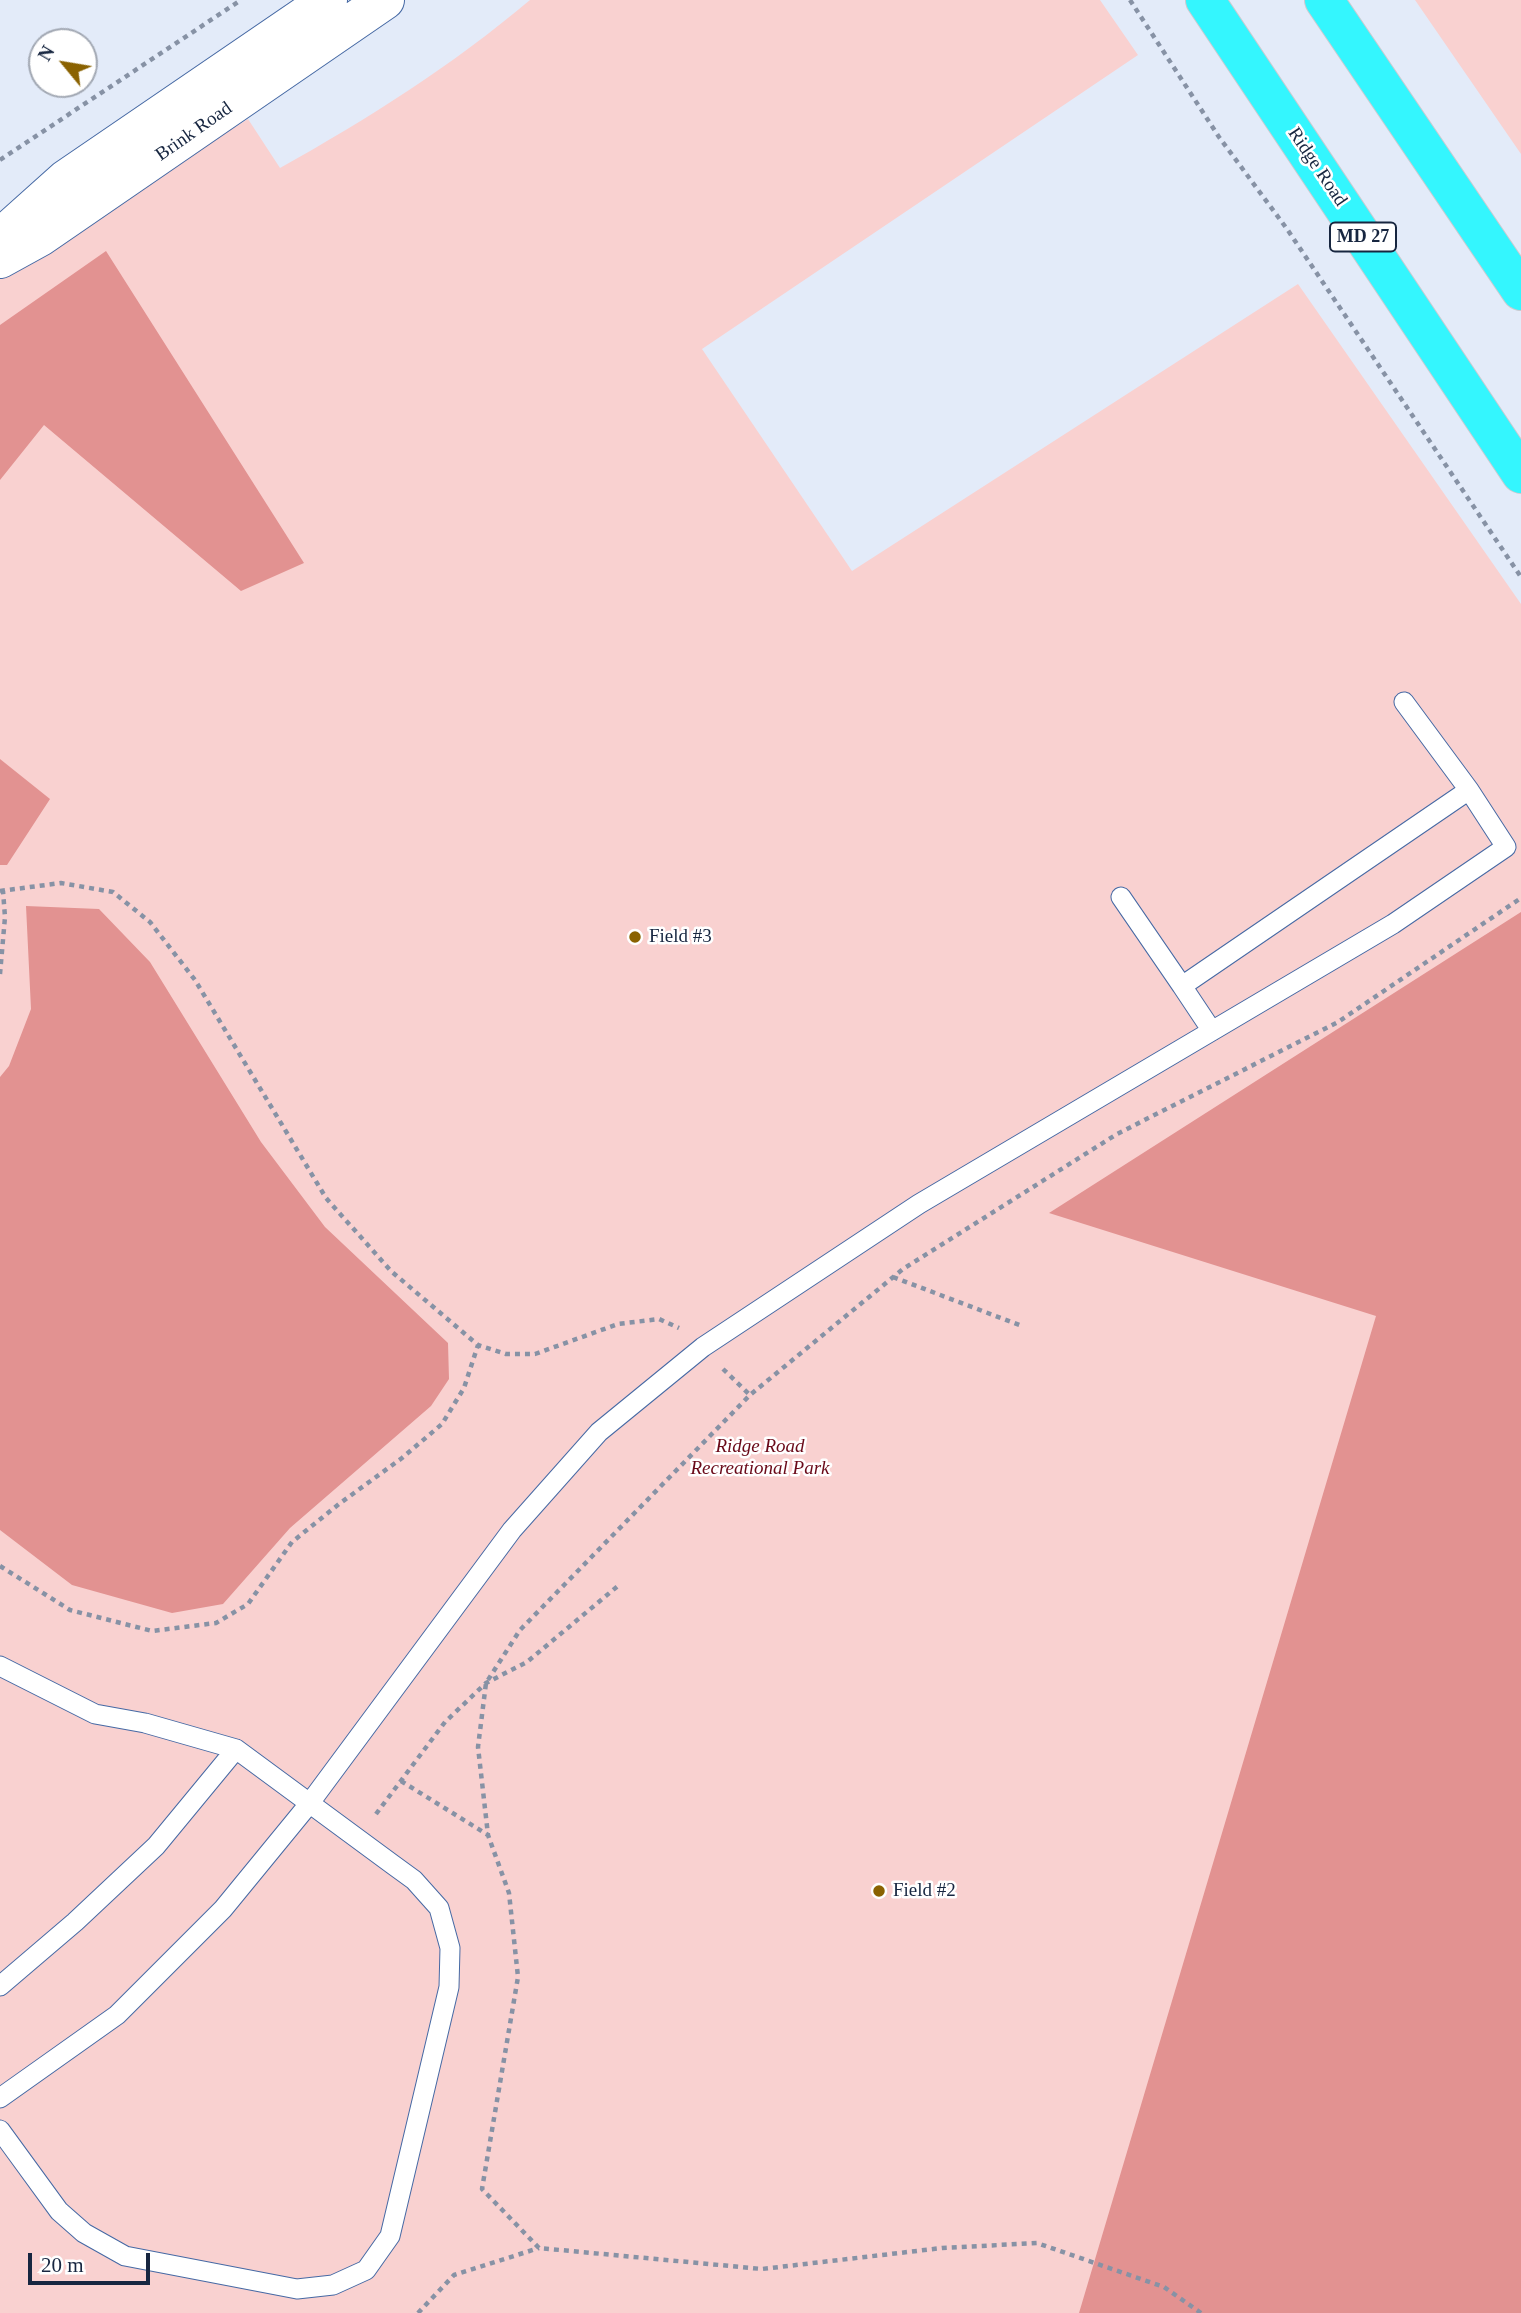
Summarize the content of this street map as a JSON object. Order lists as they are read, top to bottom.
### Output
{
  "streets": {
    "highway": ["Ridge Road", "MD 27"],
    "main road": ["Brink Road"]
  },
  "parks": ["Ridge Road Recreational Park"],
  "places": ["Field #3", "Field #2"],
  "scale_bar": "20 m",
  "north": "top left"
}
